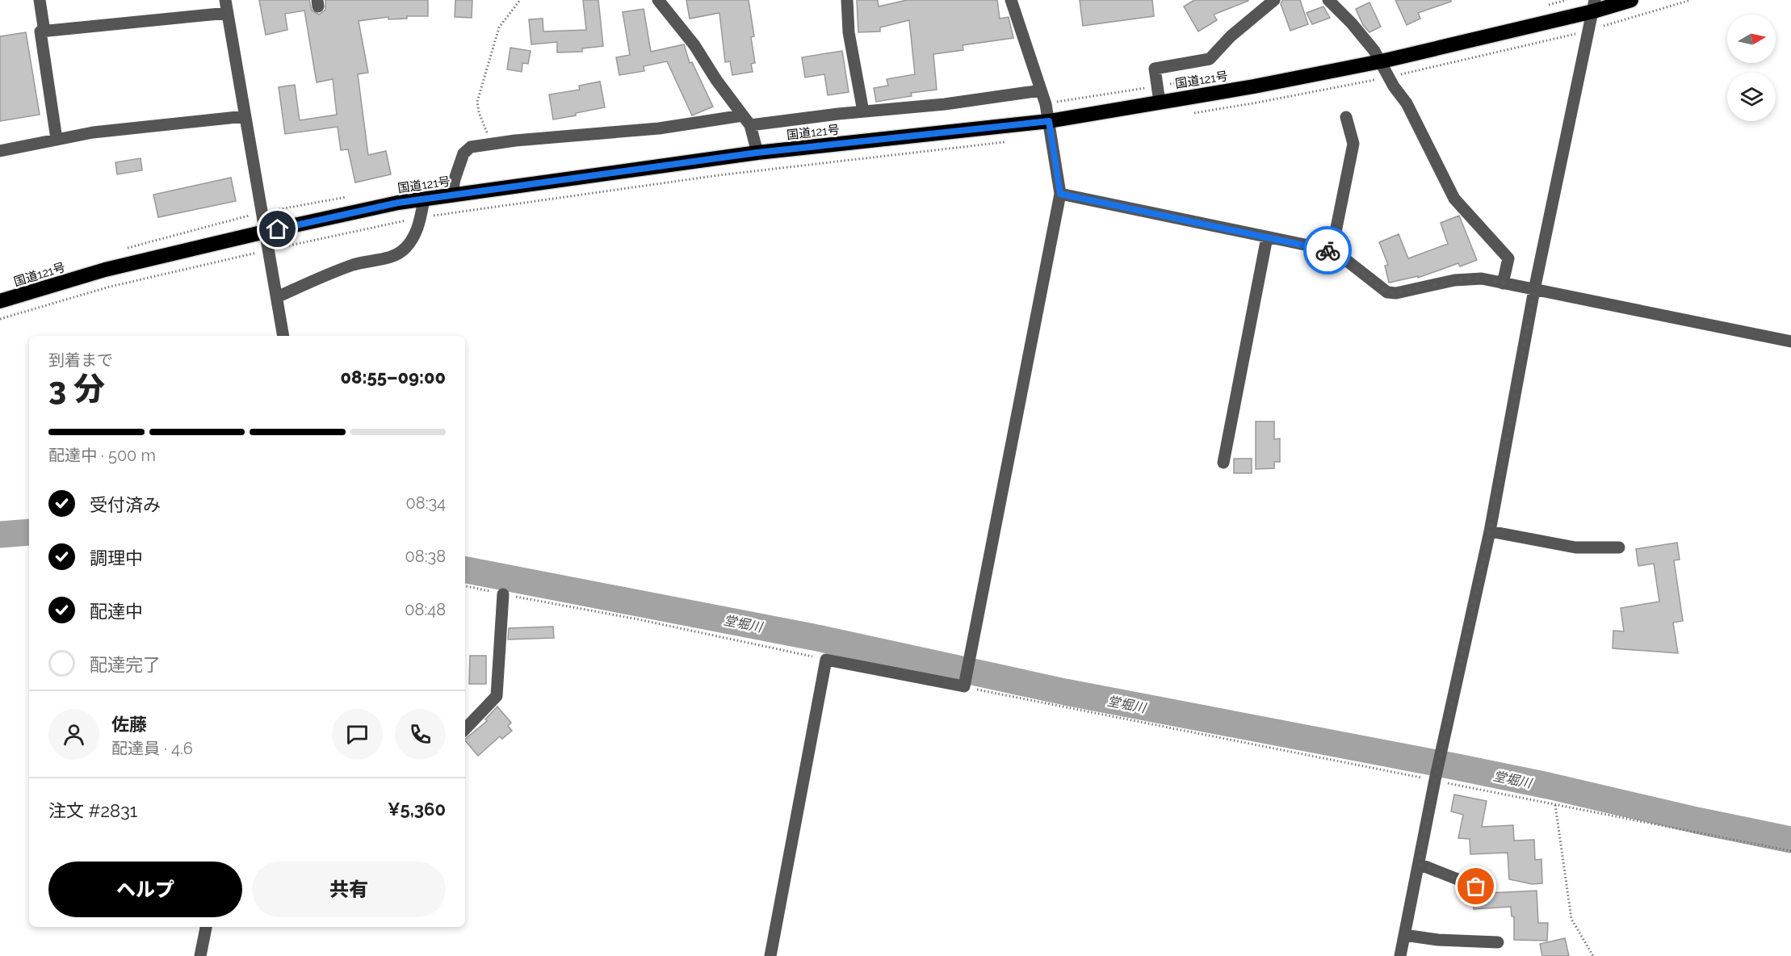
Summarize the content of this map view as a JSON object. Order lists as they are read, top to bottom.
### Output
{
  "streets": {
    "highway": ["国道121号"]
  },
  "water": ["堂堀川"],
  "north": "right",
  "page": {
    "heading": ["3 分", "到着まで", "08:55–09:00"],
    "panel": [
      "佐藤",
      "配達員 · 4.6",
      "注文 #2831",
      "¥5,360"
    ],
    "bar": "配達中 · 500 m",
    "list": [
      ["受付済み", "08:34"],
      ["調理中", "08:38"],
      ["配達中", "08:48"],
      "配達完了"
    ],
    "buttons": ["ヘルプ", "共有"]
  }
}
